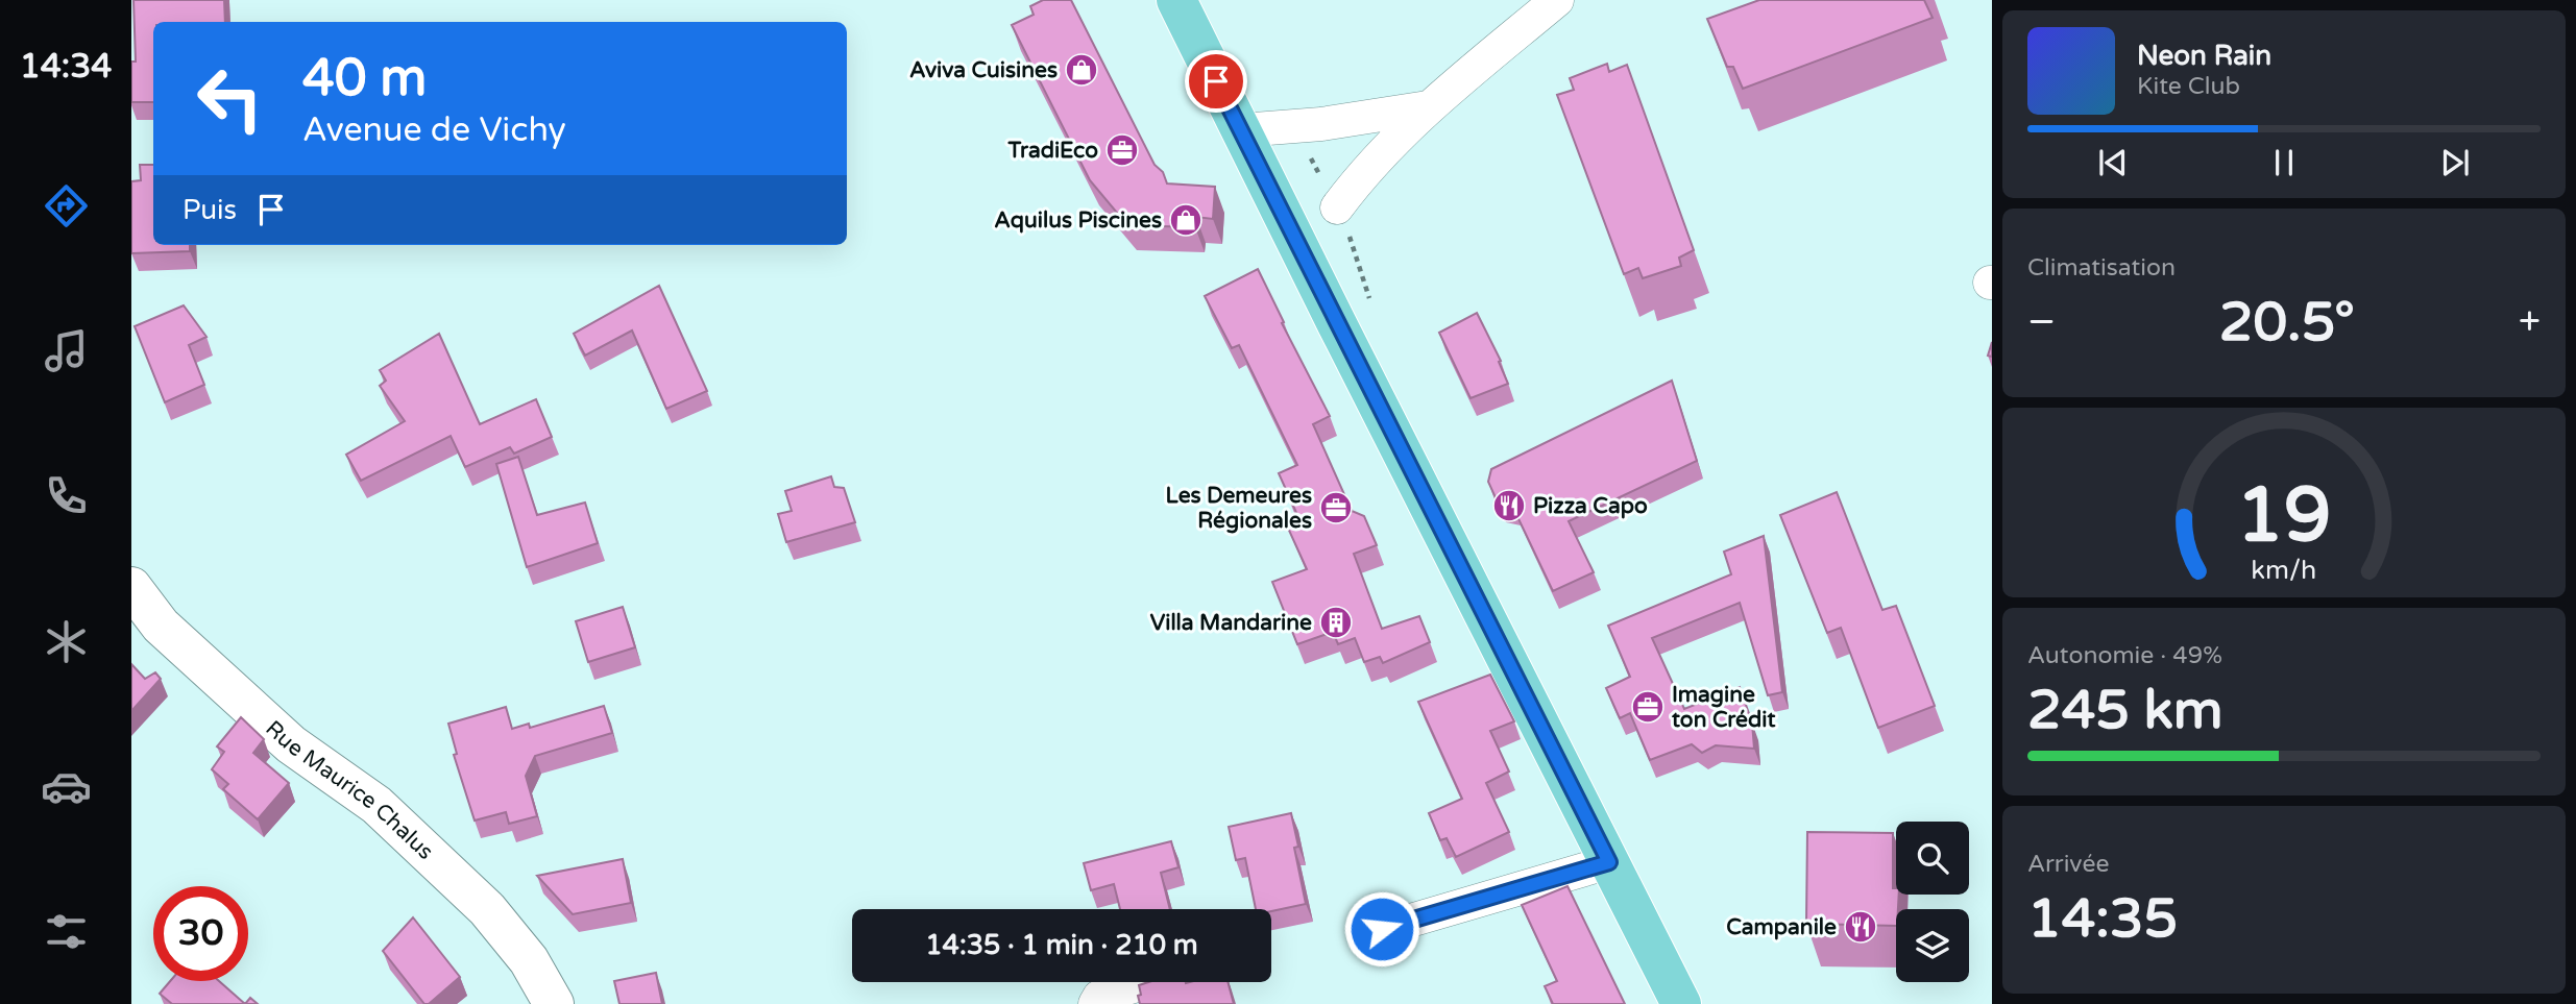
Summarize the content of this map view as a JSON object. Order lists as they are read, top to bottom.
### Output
{
  "streets": {
    "street": ["Rue Maurice Chalus"]
  },
  "places": {
    "shop": ["Aviva Cuisines", "Aquilus Piscines"],
    "office": ["TradiEco", "Les Demeures Régionales", "Imagine ton Crédit"],
    "restaurant": ["Pizza Capo", "Campanile"],
    "building": ["Villa Mandarine"]
  },
  "page": {
    "tabs": "14:34",
    "turn": ["40 m", "Avenue de Vichy"],
    "song": ["Neon Rain", "Kite Club"],
    "then": "Puis",
    "tile": [
      "Climatisation",
      ["Autonomie · 49%", "245 km"],
      ["Arrivée", "14:35"]
    ],
    "heat": ["−", "20.5°", "+"],
    "limit": "30",
    "trip": "14:35 · 1 min · 210 m",
    "gauge": ["19", "km/h"]
  }
}
